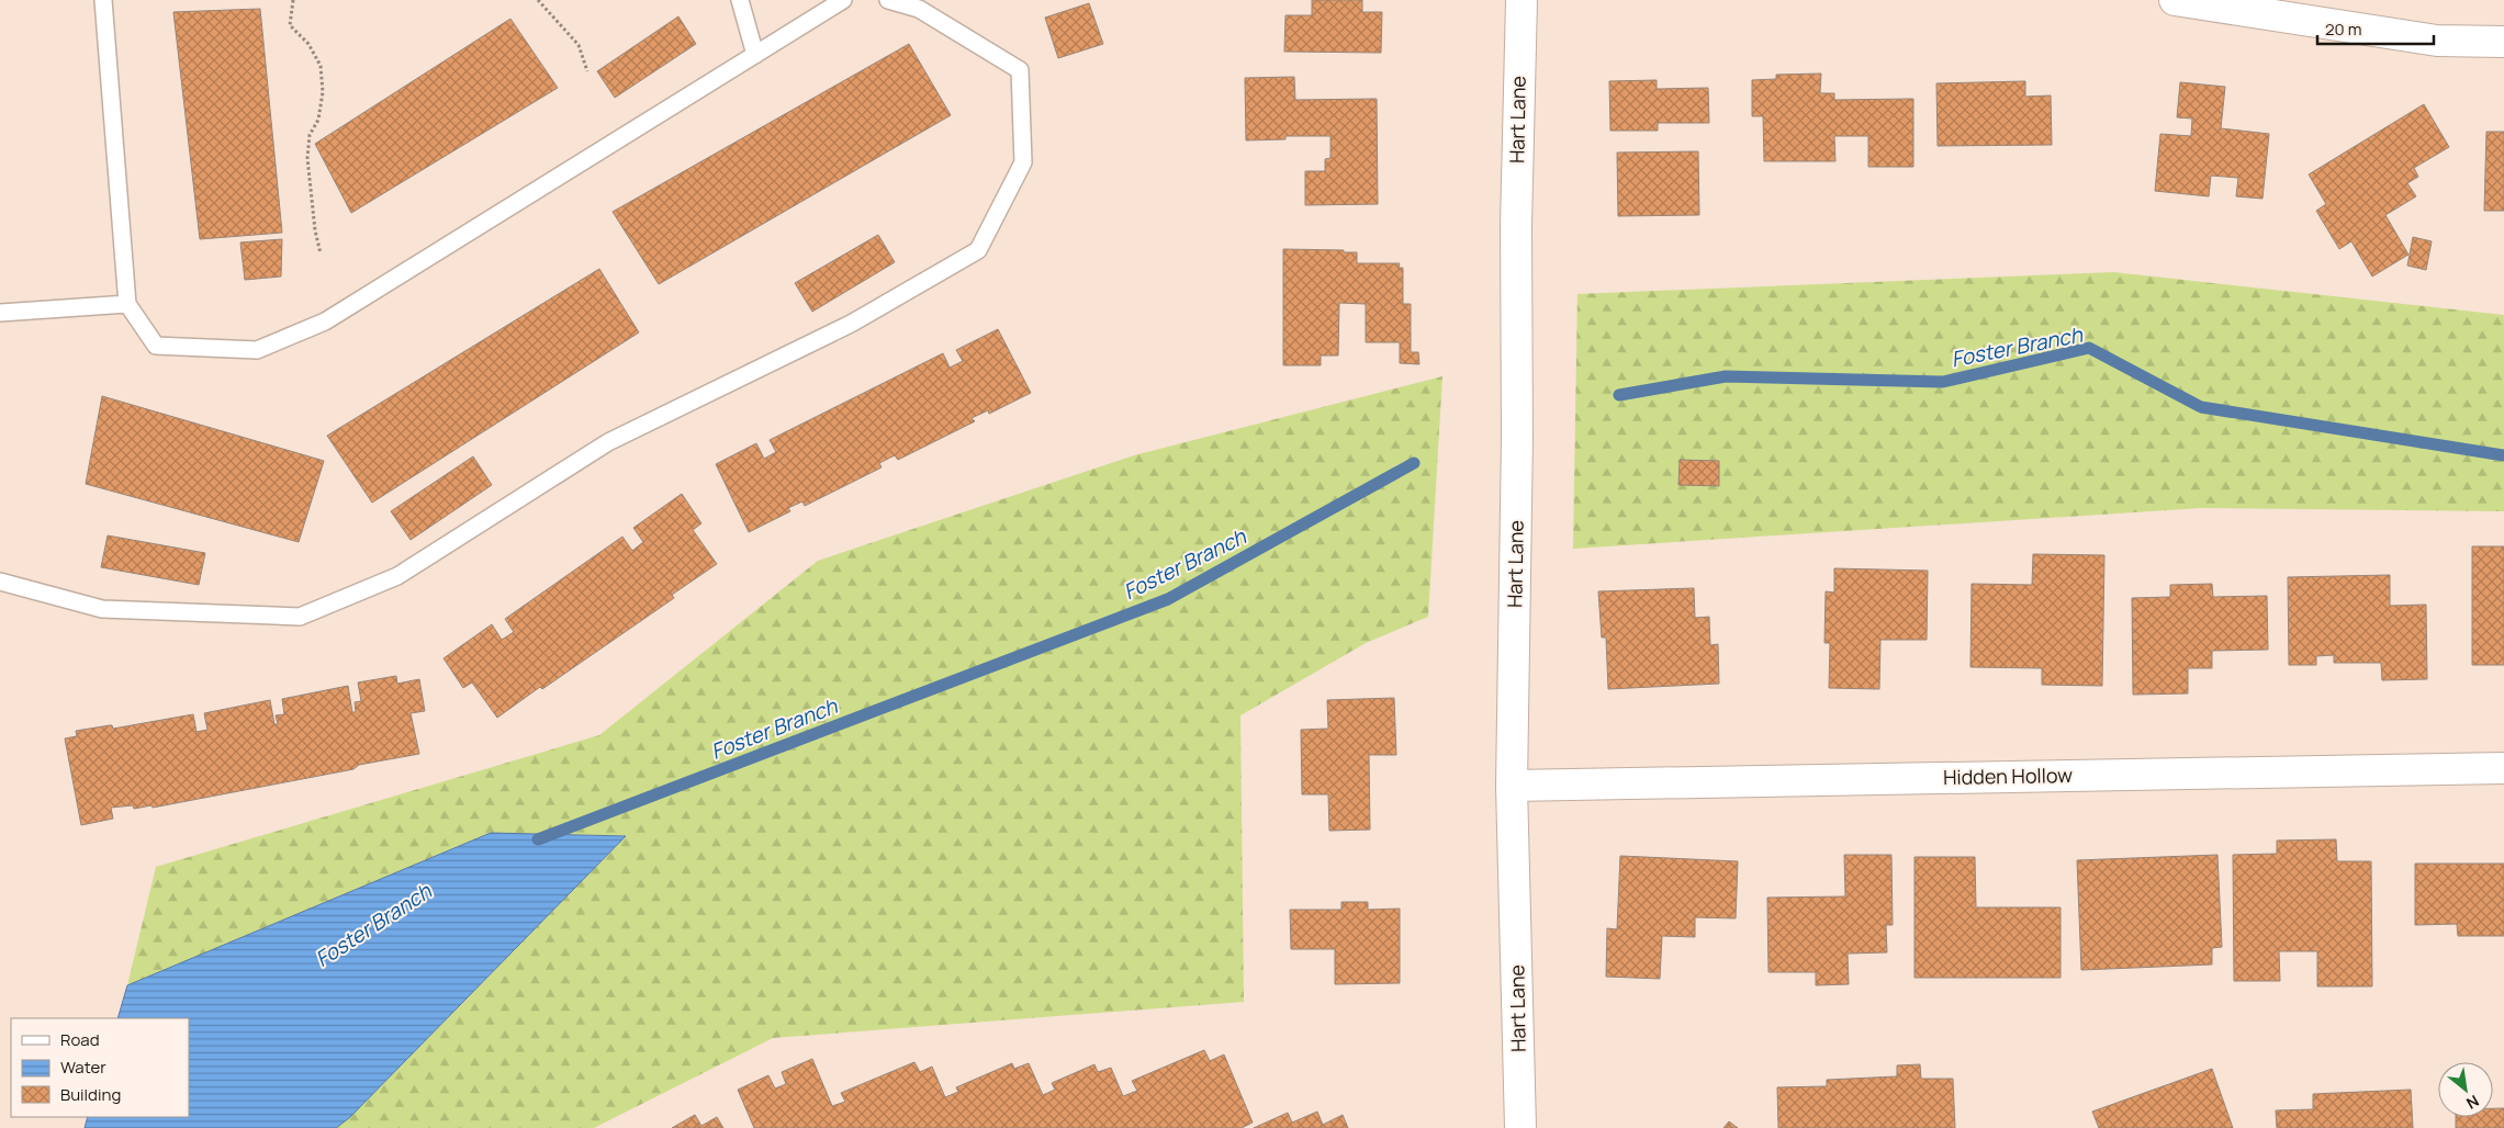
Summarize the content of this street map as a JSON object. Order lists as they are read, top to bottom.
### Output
{
  "streets": {
    "street": ["Hart Lane", "Hidden Hollow"]
  },
  "crossings": [
    ["Hart Lane", "Hidden Hollow"]
  ],
  "water": ["Foster Branch"],
  "legend": ["Road", "Water", "Building"],
  "scale_bar": "20 m",
  "north": "bottom right"
}
